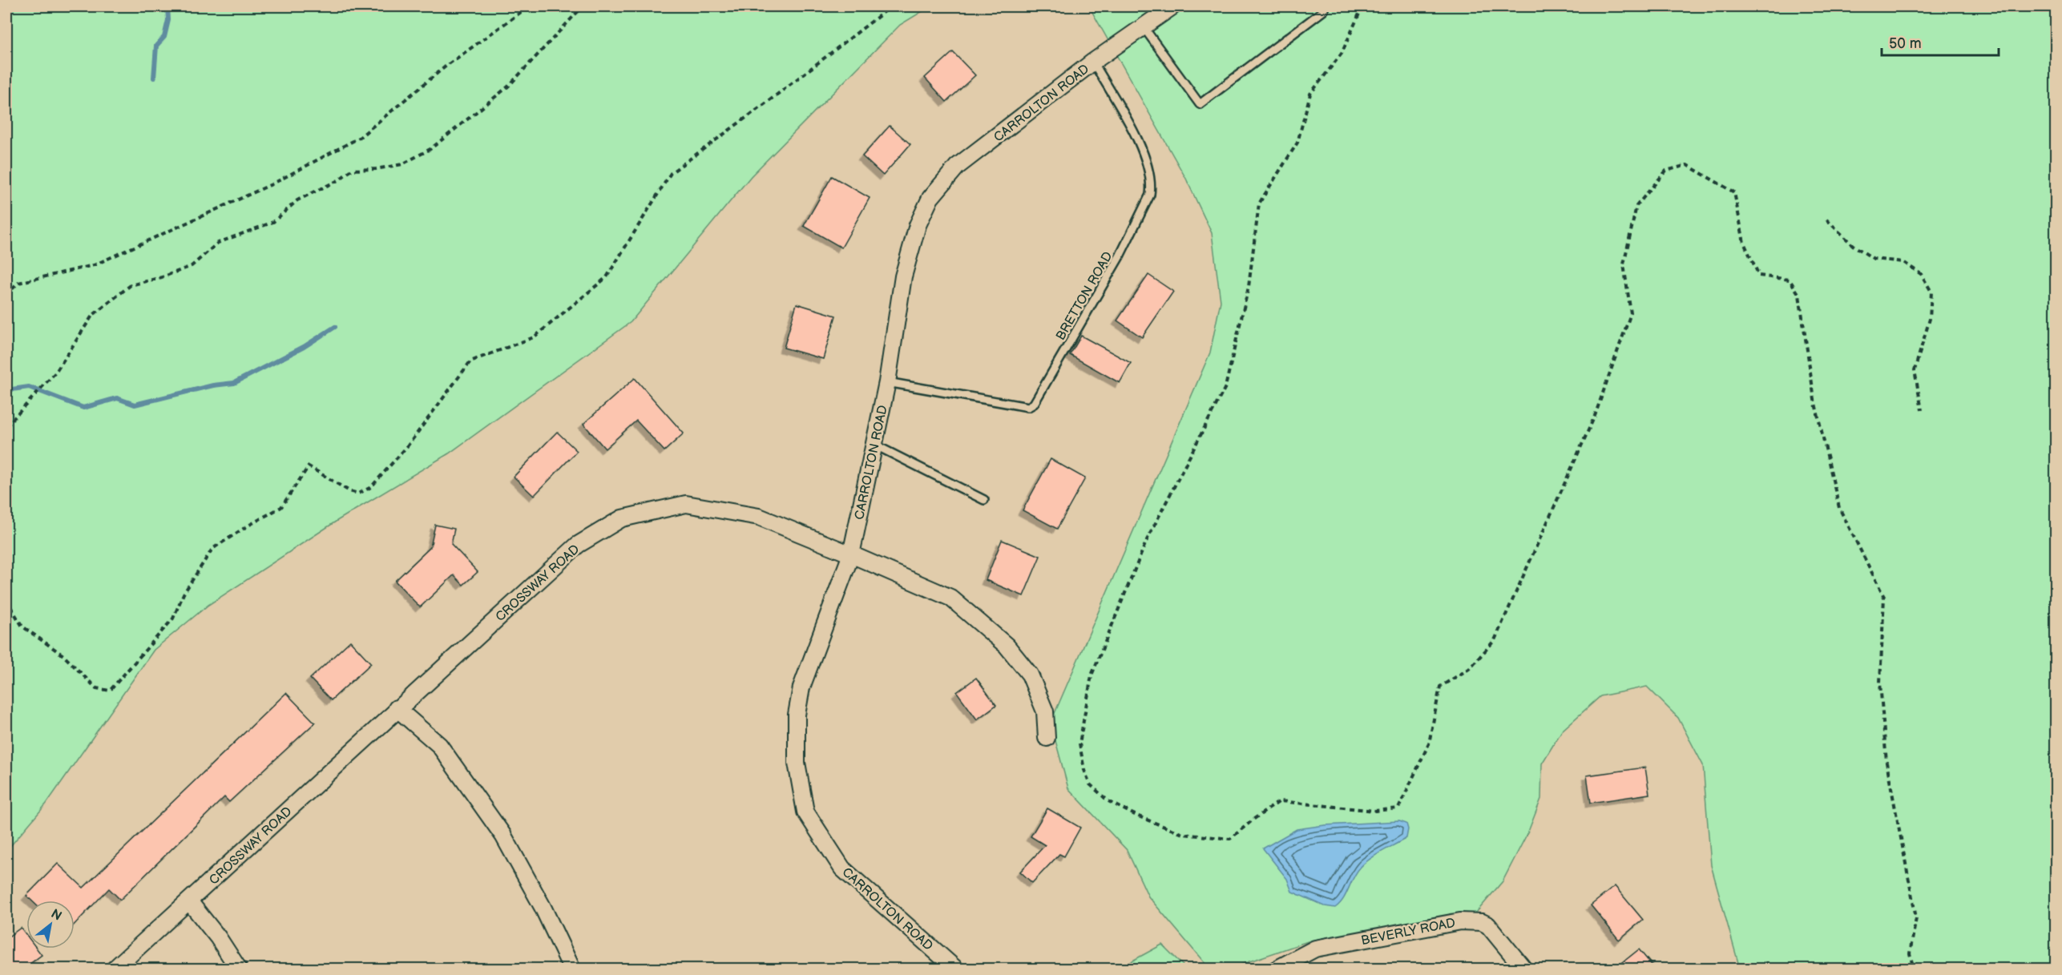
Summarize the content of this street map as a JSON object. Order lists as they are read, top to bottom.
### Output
{
  "streets": {
    "street": ["CARROLTON ROAD", "CROSSWAY ROAD", "BEVERLY ROAD"],
    "lane": ["BRETTON ROAD"]
  },
  "crossings": [
    ["CARROLTON ROAD", "BRETTON ROAD"],
    ["CARROLTON ROAD", "CROSSWAY ROAD"]
  ],
  "scale_bar": "50 m",
  "north": "top right"
}
